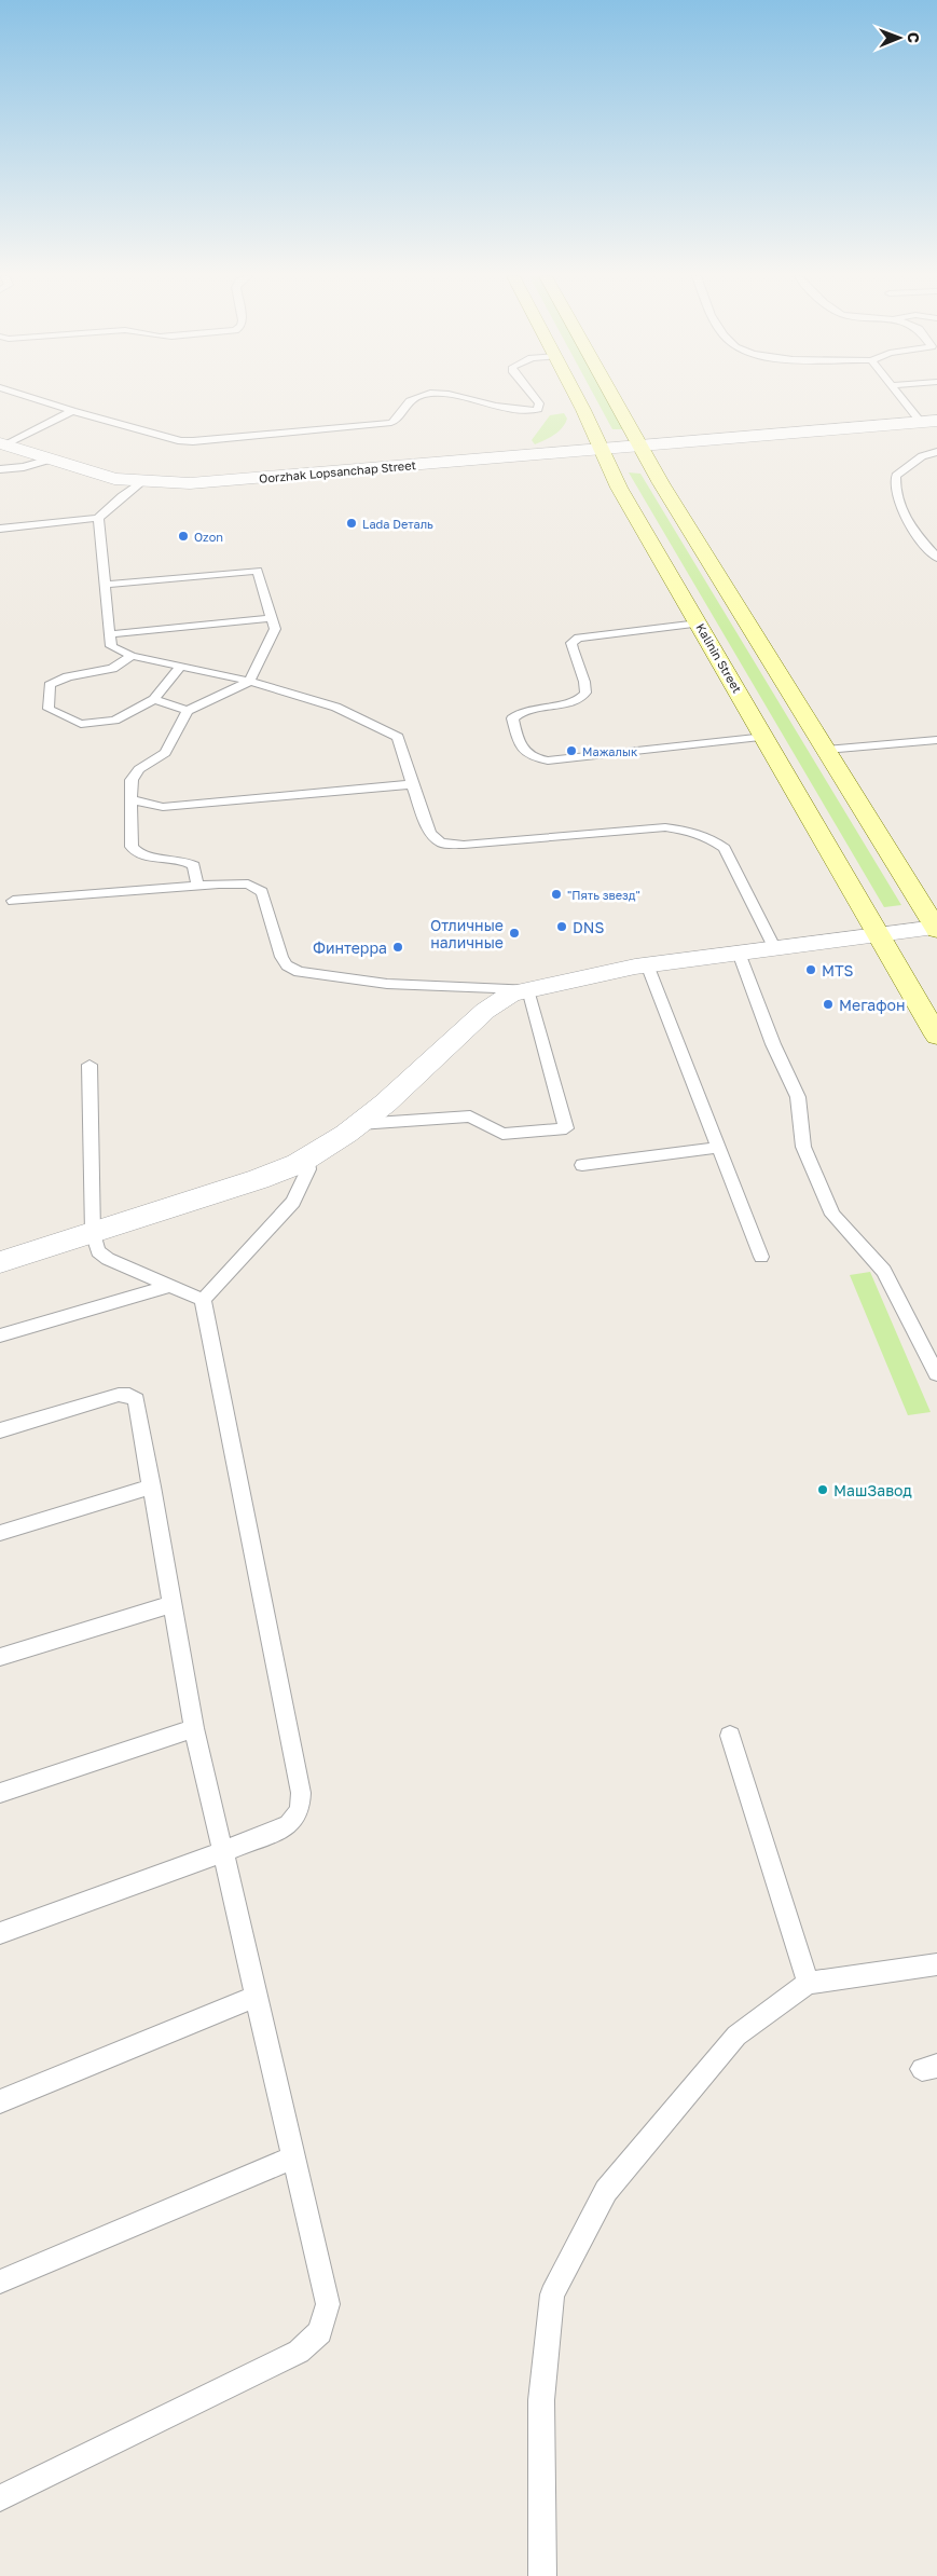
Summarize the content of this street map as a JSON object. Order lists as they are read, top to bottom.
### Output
{
  "streets": {
    "main road": ["Kalinin Street"],
    "street": ["Oorzhak Lopsanchap Street"]
  },
  "crossings": [
    ["Oorzhak Lopsanchap Street", "Kalinin Street"]
  ],
  "places": [
    "Lada Dеталь",
    "Ozon",
    "Мажалык",
    "\"Пять звезд\"",
    "DNS",
    "Отличные наличные",
    "Финтерра",
    "MTS",
    "Мегафон",
    "МашЗавод"
  ],
  "north": "right"
}
